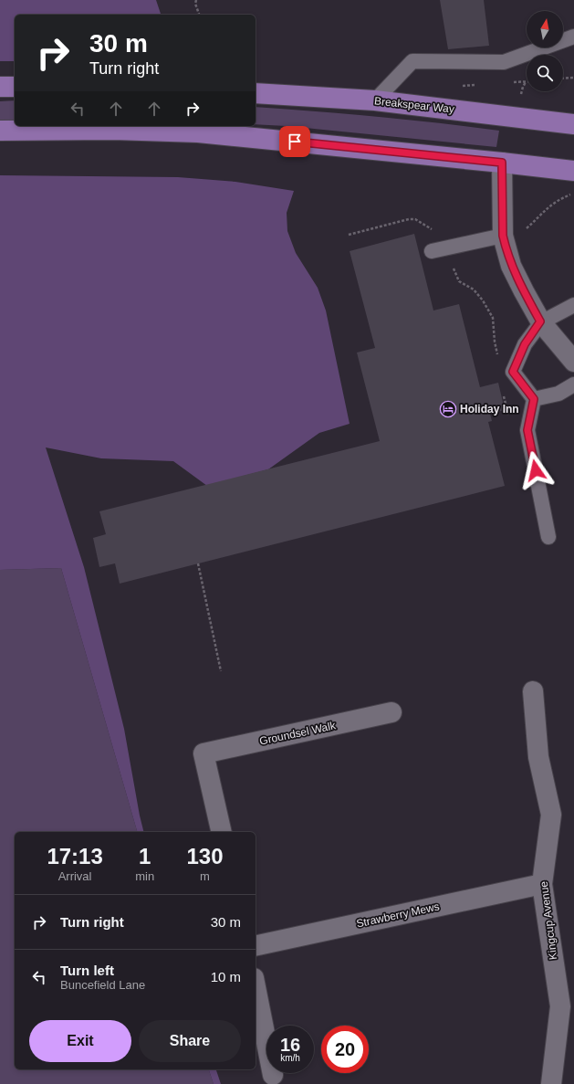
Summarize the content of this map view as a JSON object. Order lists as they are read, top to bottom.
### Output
{
  "streets": {
    "main road": ["Breakspear Way"],
    "street": ["Groundsel Walk", "Strawberry Mews", "Kingcup Avenue"]
  },
  "crossings": [
    ["Strawberry Mews", "Kingcup Avenue"]
  ],
  "places": {
    "hotel": ["Holiday Inn"]
  },
  "north": "top",
  "page": {
    "turn": ["30 m", "Turn right"],
    "eta": [
      "17:13",
      "Arrival",
      "1",
      "min",
      "130",
      "m"
    ],
    "list": [
      {
        "name": "Turn right",
        "value": "30 m"
      },
      {
        "name": "Turn left",
        "note": "Buncefield Lane",
        "value": "10 m"
      }
    ],
    "buttons": ["Exit", "Share"],
    "speed": "16 km/h",
    "limit": "20"
  }
}
